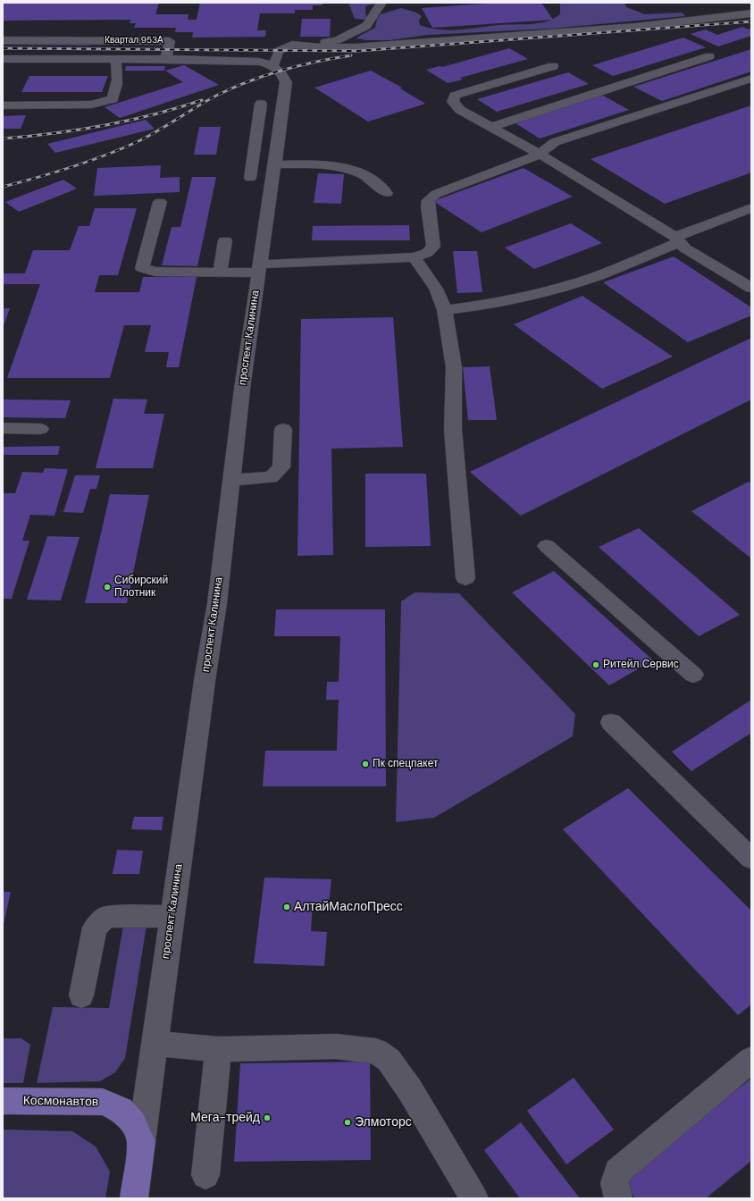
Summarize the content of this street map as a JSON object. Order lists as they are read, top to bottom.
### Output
{
  "streets": {
    "main road": ["проспект Калинина", "Космонавтов"],
    "street": ["Квартал 953А"]
  },
  "crossings": [
    ["Квартал 953А", "проспект Калинина"],
    ["проспект Калинина", "Космонавтов"]
  ],
  "places": [
    "Сибирский Плотник",
    "Ритейл Сервис",
    "Пк спецпакет",
    "АлтайМаслоПресс",
    "Мега-трейд",
    "Элмоторс"
  ]
}
